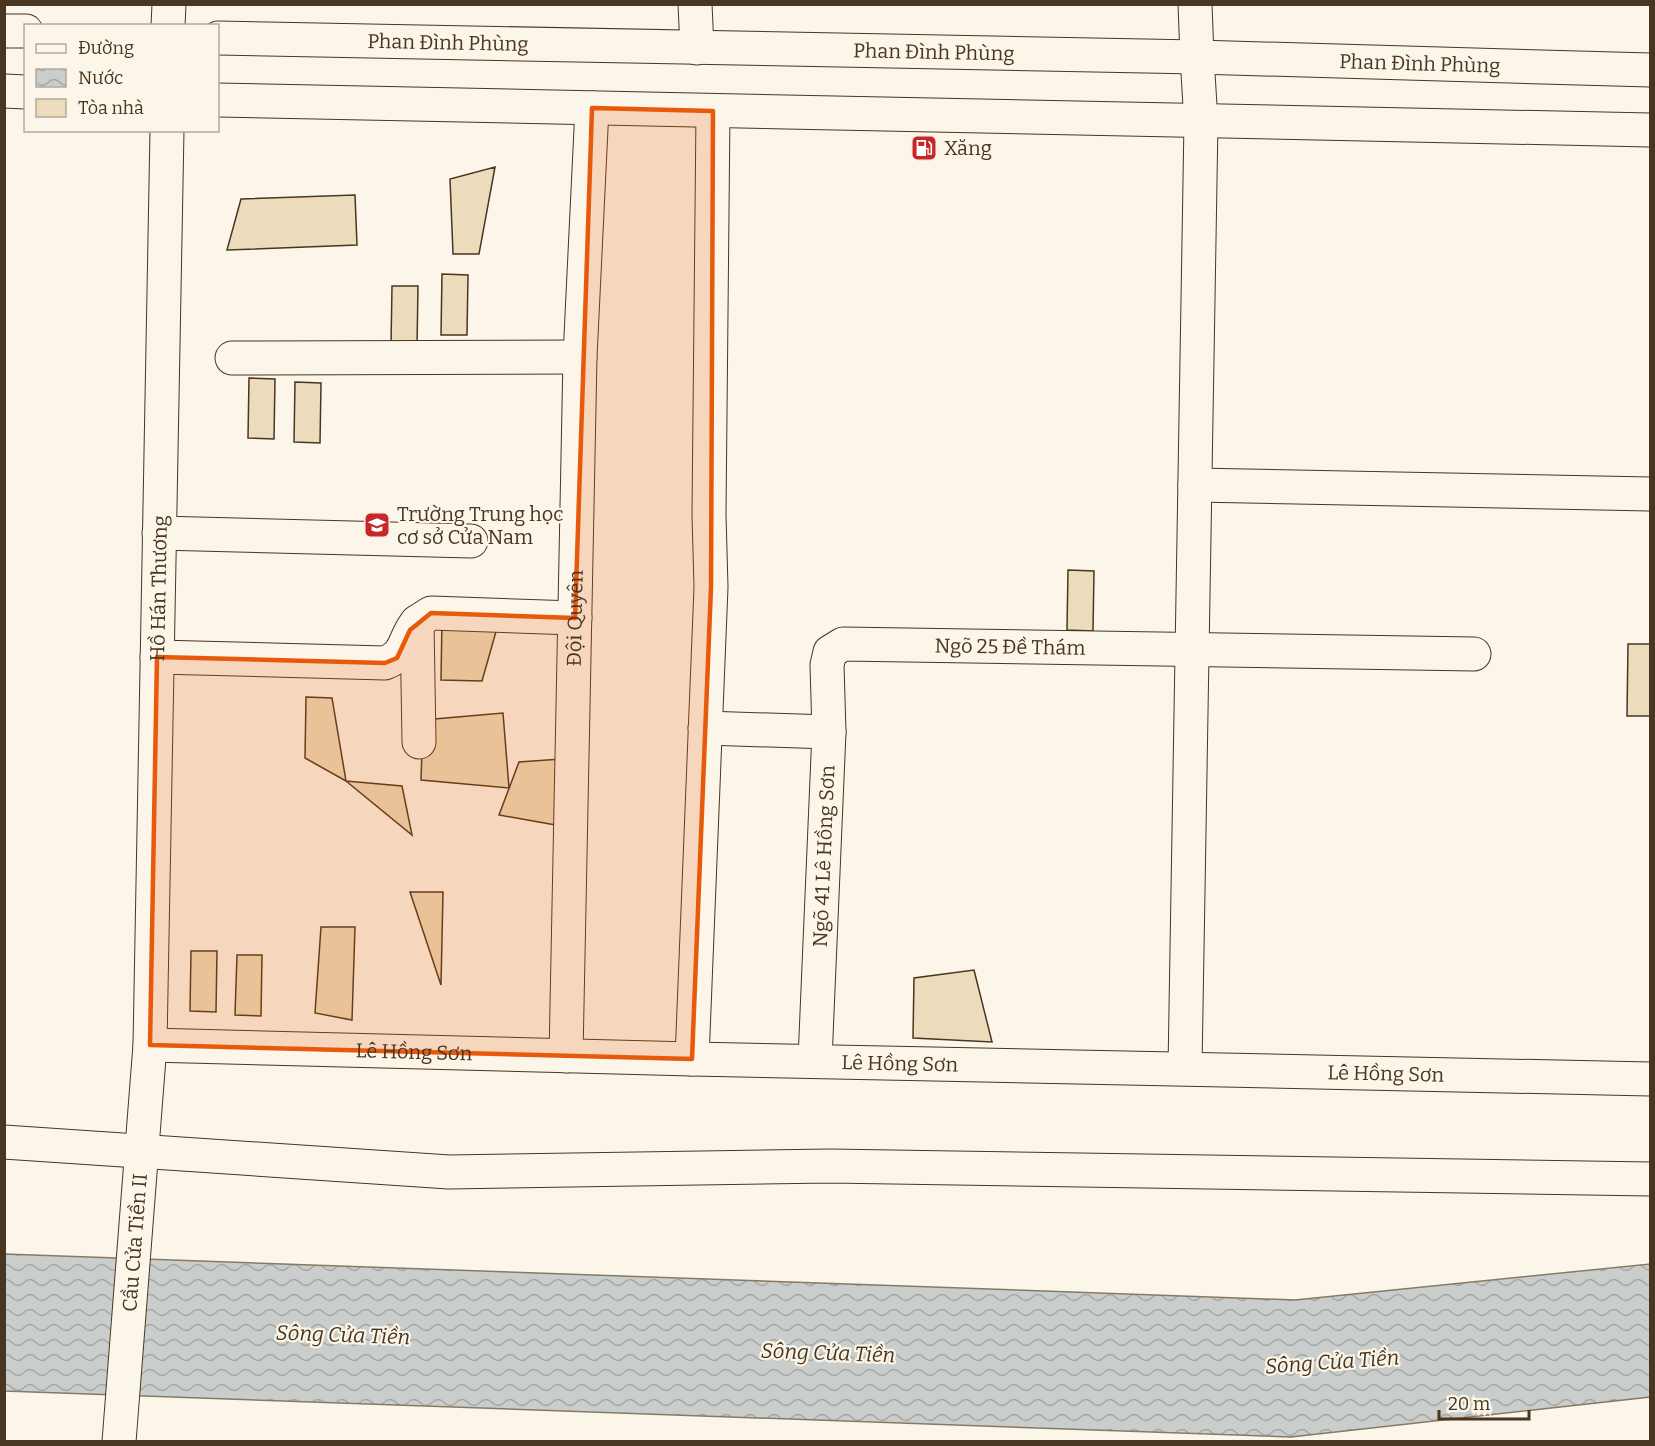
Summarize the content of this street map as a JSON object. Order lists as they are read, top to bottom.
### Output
{
  "streets": {
    "main road": [
      "Phan Đình Phùng",
      "Hồ Hán Thương",
      "Đội Quyên",
      "Ngõ 25 Đề Thám",
      "Ngõ 41 Lê Hồng Sơn",
      "Lê Hồng Sơn",
      "Cầu Cửa Tiền II"
    ]
  },
  "crossings": [
    ["Hồ Hán Thương", "Lê Hồng Sơn"],
    ["Hồ Hán Thương", "Cầu Cửa Tiền II"],
    ["Đội Quyên", "Lê Hồng Sơn"],
    ["Ngõ 25 Đề Thám", "Ngõ 41 Lê Hồng Sơn"],
    ["Ngõ 41 Lê Hồng Sơn", "Lê Hồng Sơn"],
    ["Lê Hồng Sơn", "Cầu Cửa Tiền II"]
  ],
  "water": ["Sông Cửa Tiền"],
  "places": {
    "fuel station": ["Xăng"],
    "school or university": ["Trường Trung học cơ sở Cửa Nam"]
  },
  "legend": ["Đường", "Nước", "Tòa nhà"],
  "scale_bar": "20 m"
}
